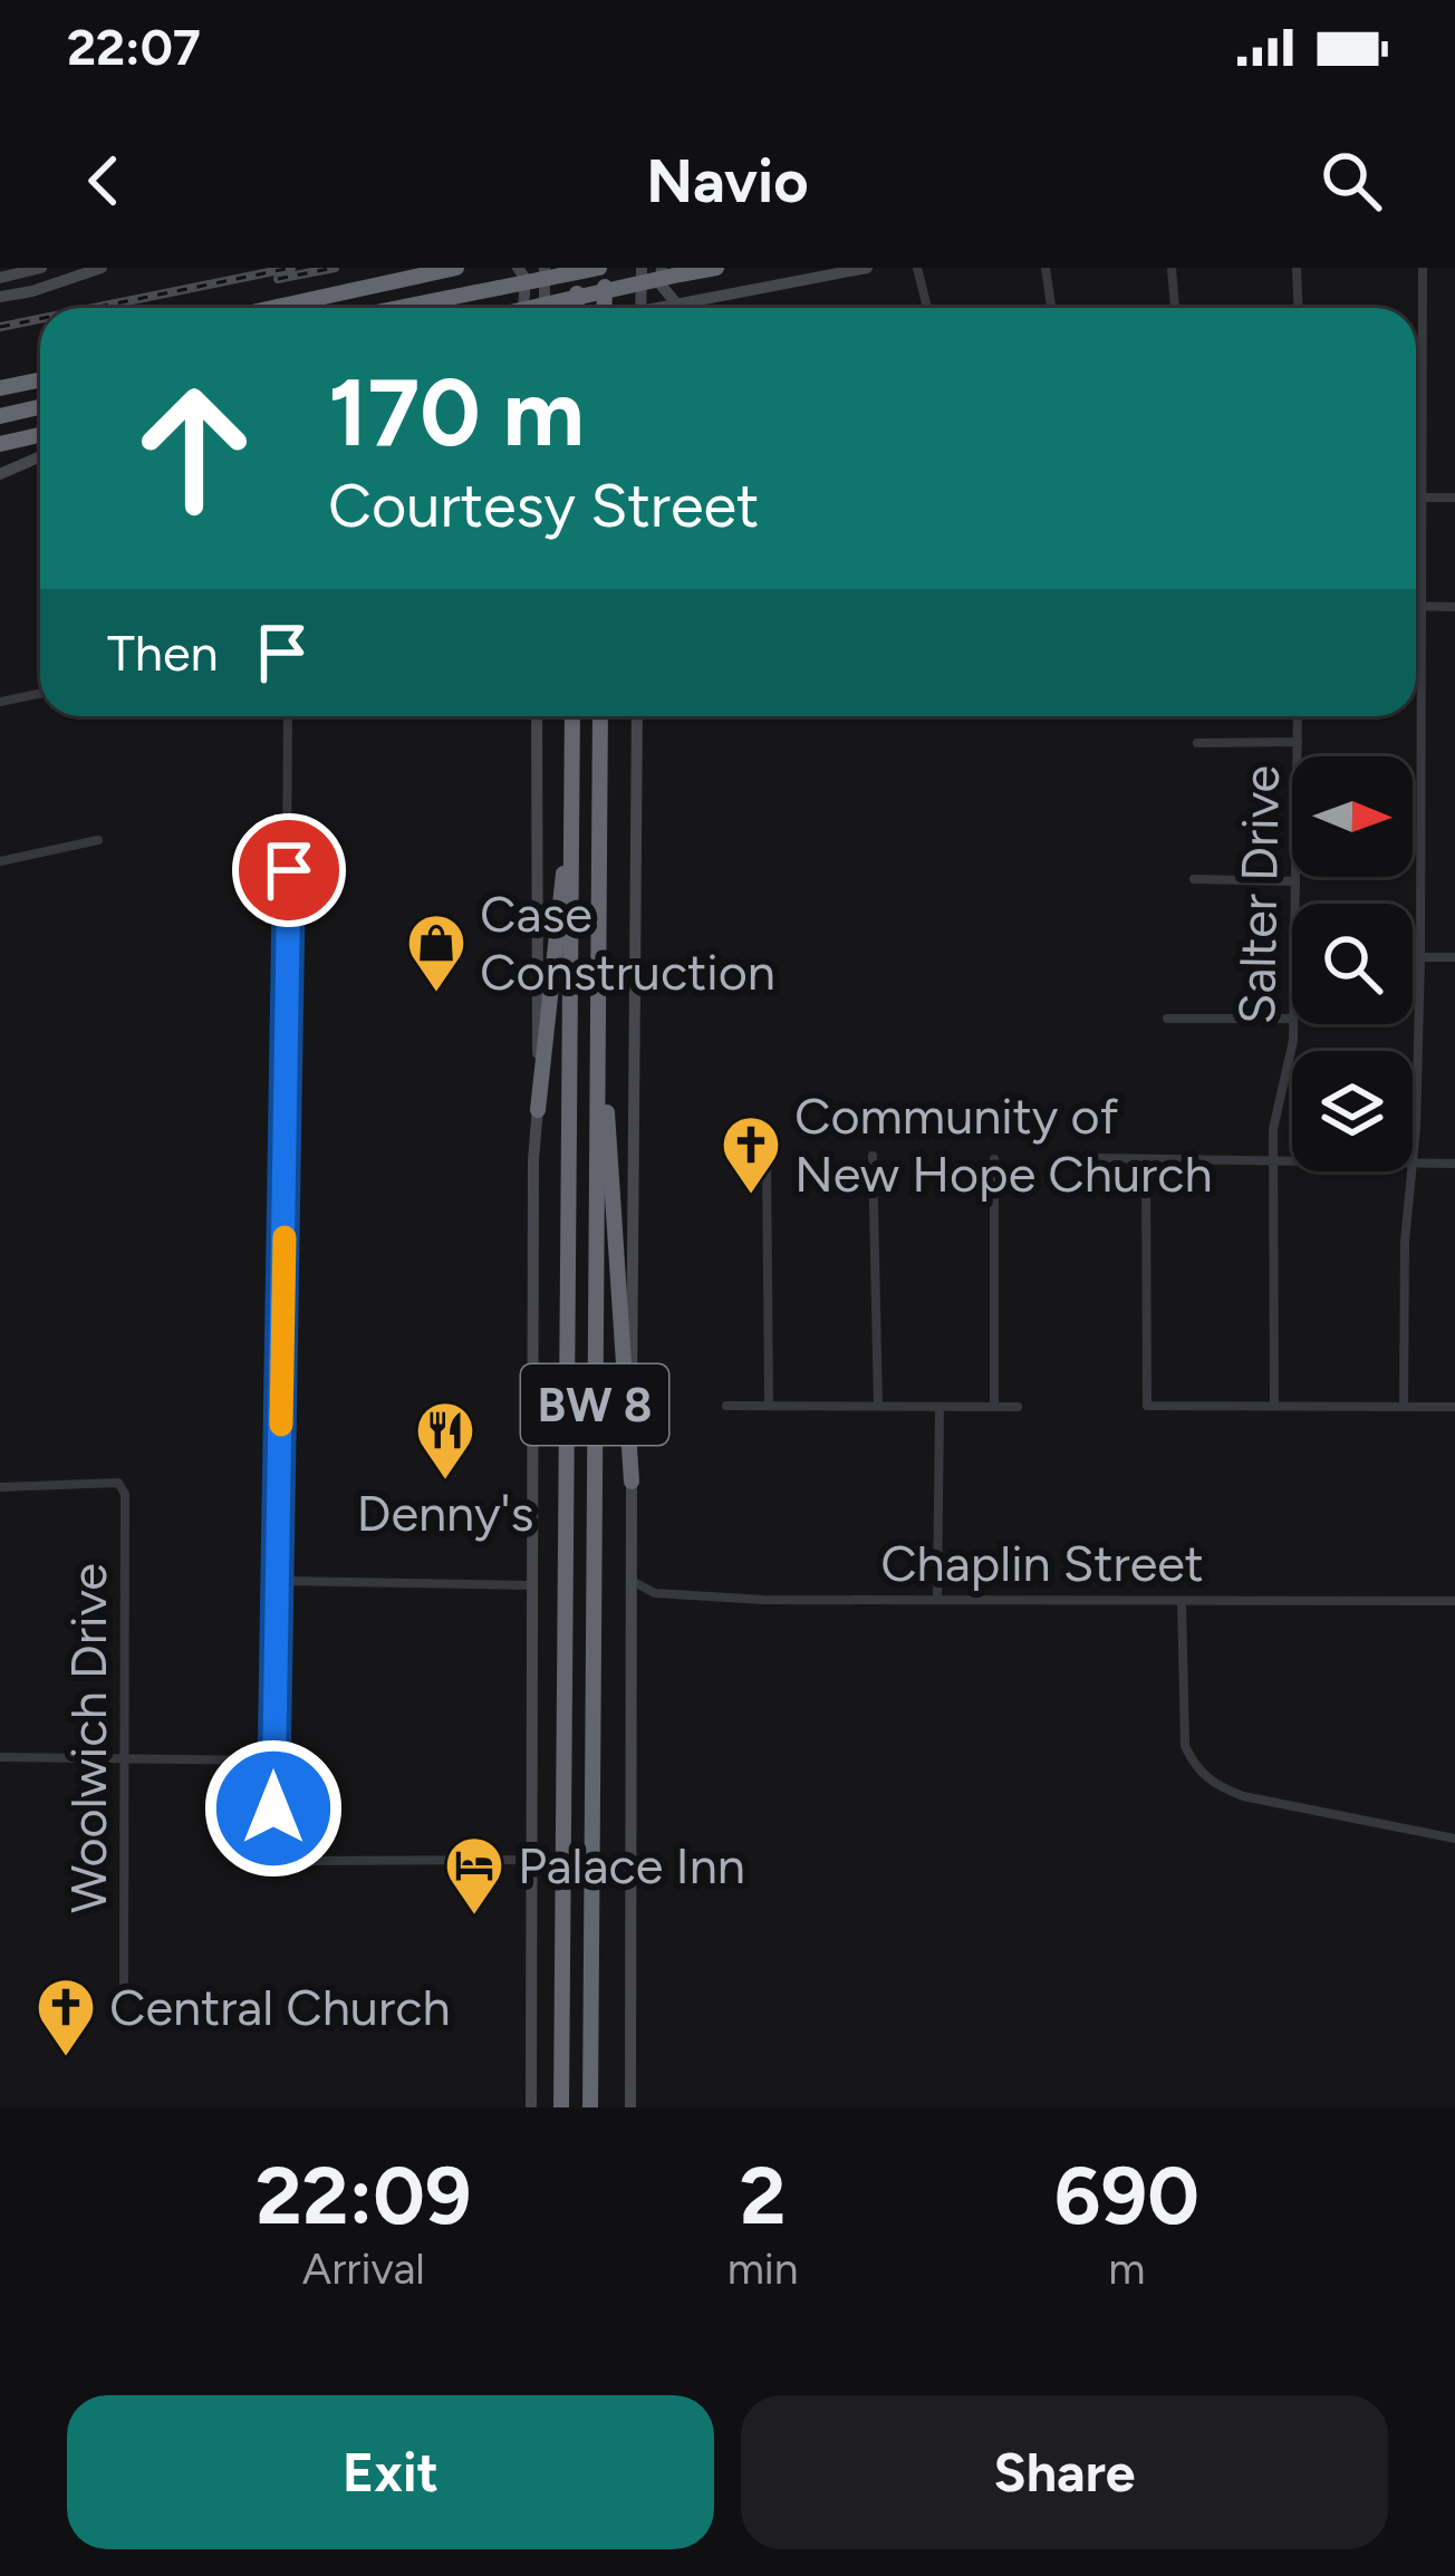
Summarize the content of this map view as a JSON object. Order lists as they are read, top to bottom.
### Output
{
  "streets": {
    "highway": ["BW 8"],
    "street": ["Salter Drive", "Chaplin Street", "Woolwich Drive"]
  },
  "places": {
    "shop": ["Case Construction"],
    "church": ["Community of New Hope Church", "Central Church"],
    "restaurant": ["Denny's"],
    "hotel": ["Palace Inn"]
  },
  "north": "right",
  "page": {
    "status": "22:07",
    "header": "Navio",
    "turn": ["170 m", "Courtesy Street"],
    "then": "Then",
    "eta": [
      "22:09",
      "Arrival",
      "2",
      "min",
      "690",
      "m"
    ],
    "buttons": ["Exit", "Share"]
  }
}
